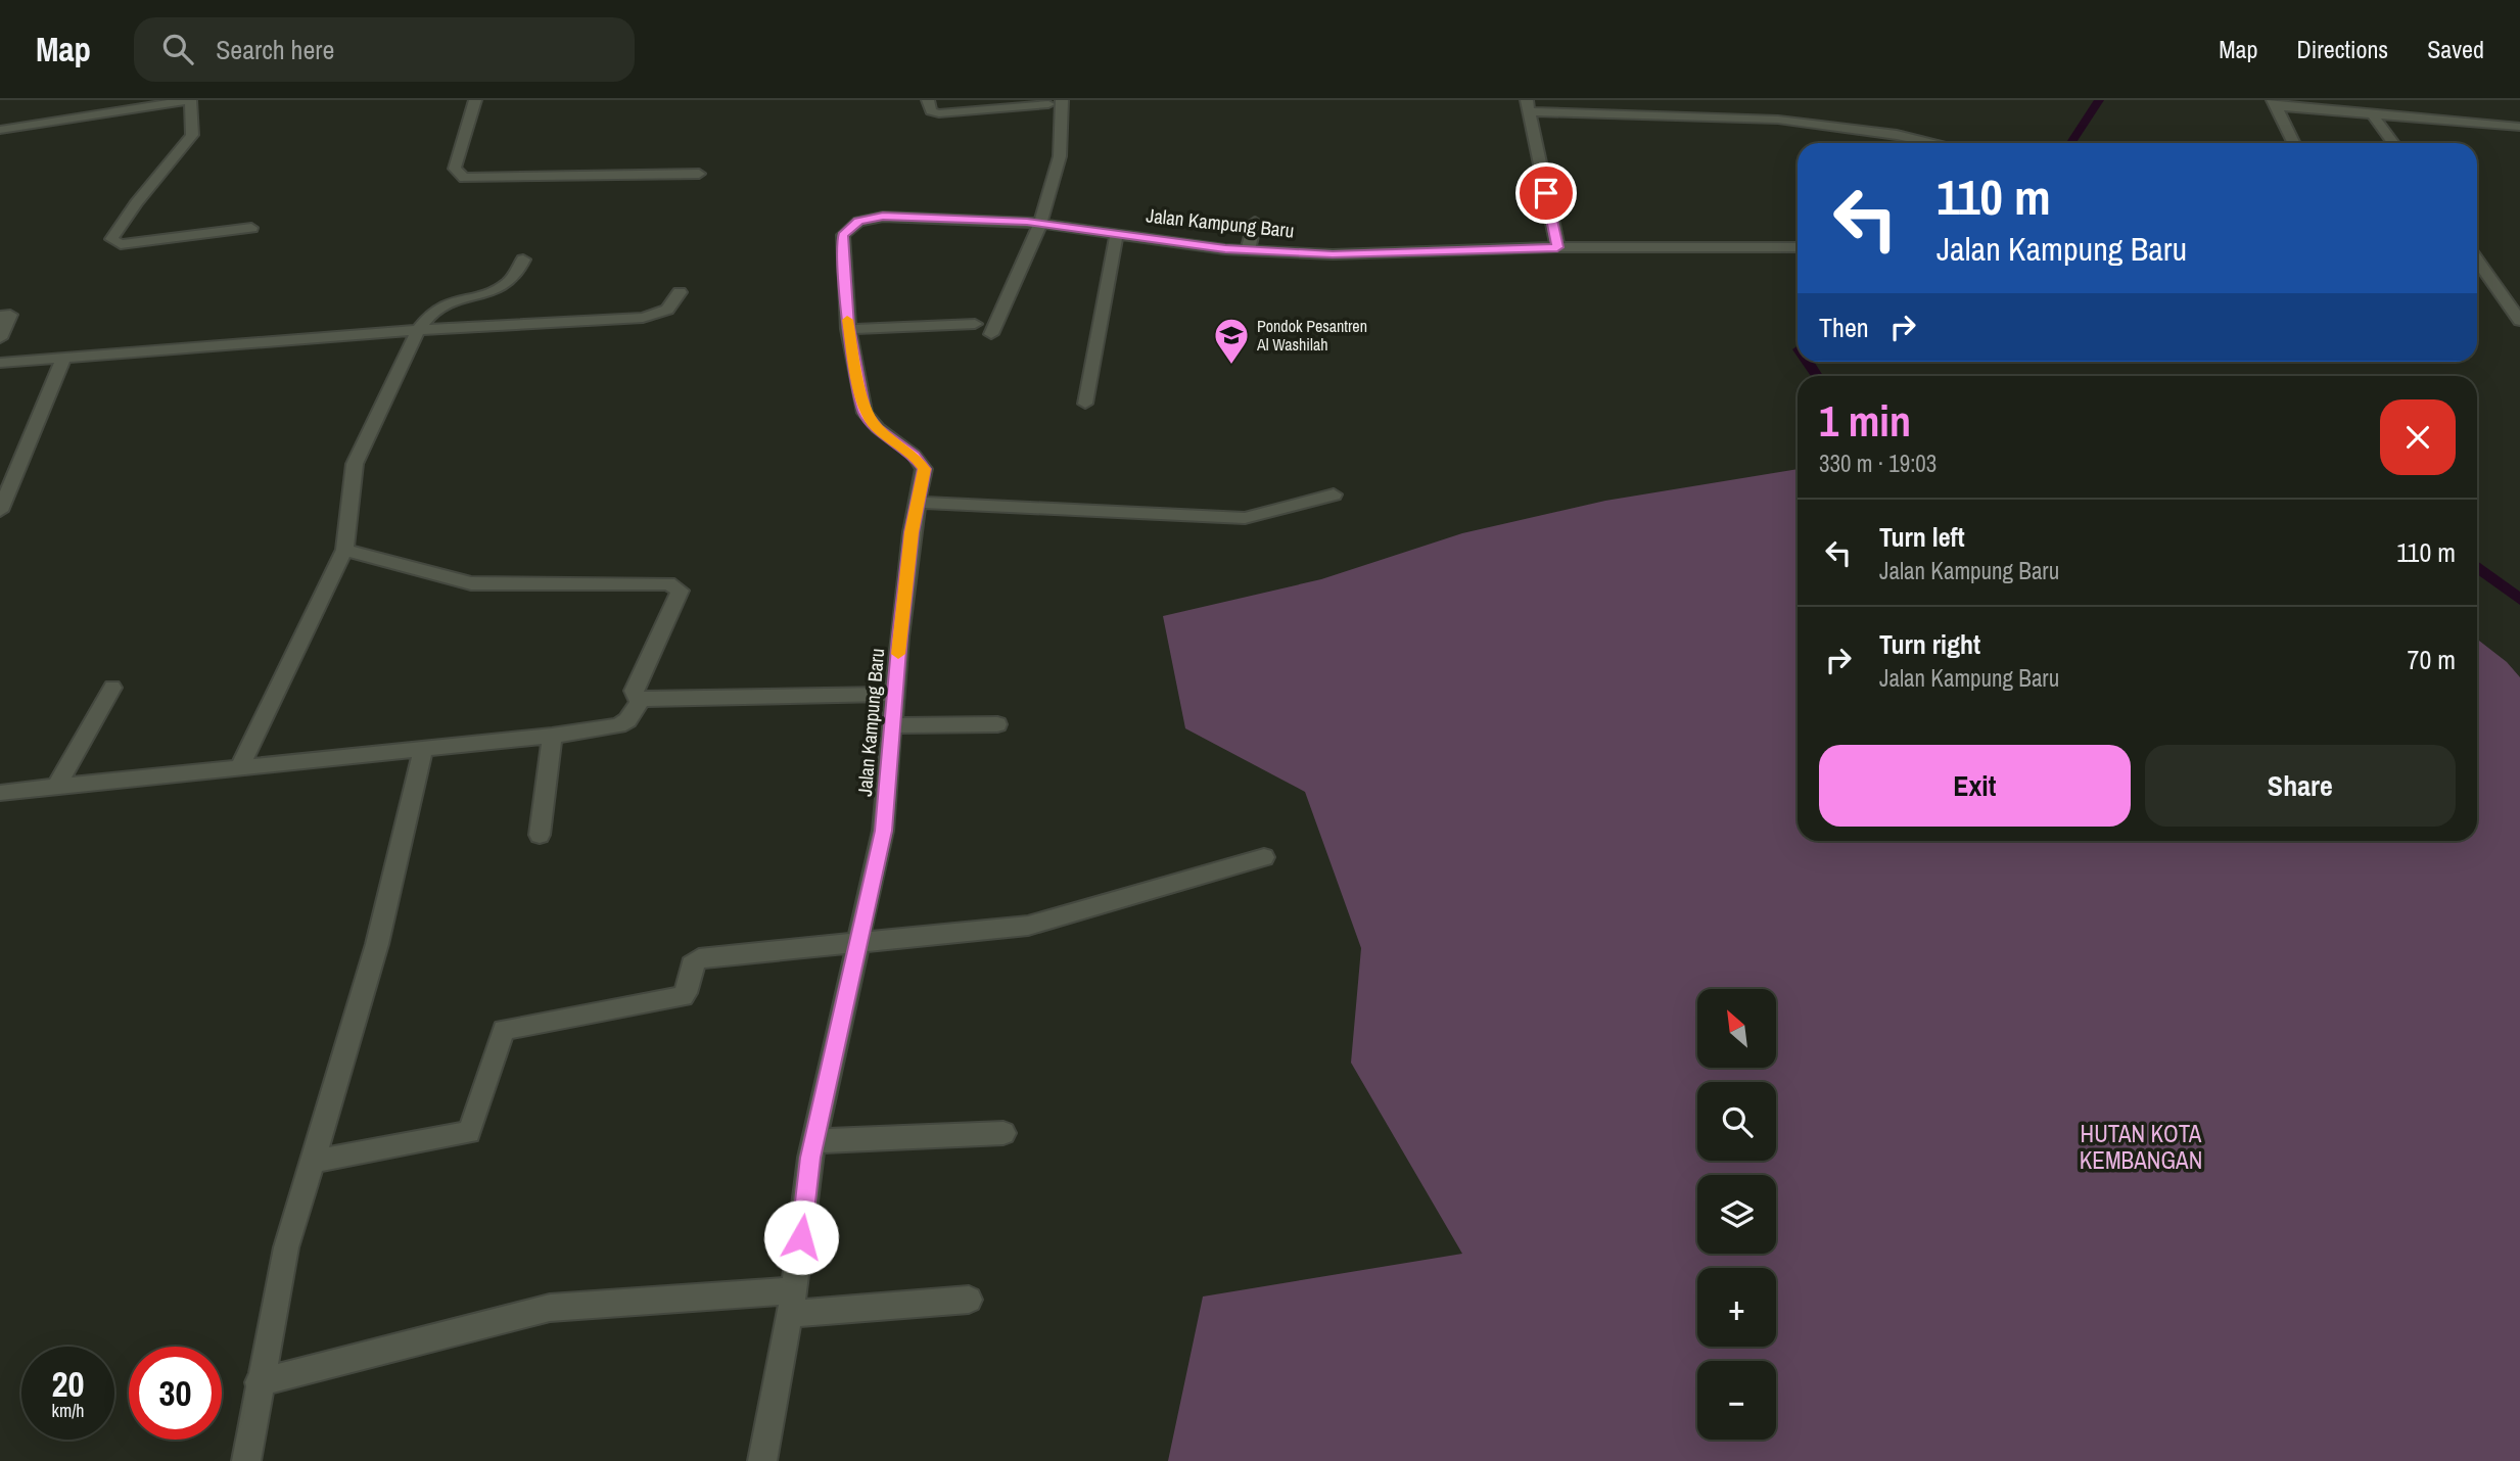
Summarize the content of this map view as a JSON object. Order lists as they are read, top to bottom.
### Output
{
  "streets": {
    "street": ["Jalan Kampung Baru"]
  },
  "parks": ["HUTAN KOTA KEMBANGAN"],
  "places": {
    "school or university": ["Pondok Pesantren Al Washilah"]
  },
  "north": "top left",
  "page": {
    "header": "Map",
    "search": "Search here",
    "nav": ["Map", "Directions", "Saved"],
    "turn": ["110 m", "Jalan Kampung Baru"],
    "then": "Then",
    "heading": ["1 min", "330 m · 19:03"],
    "list": [
      {
        "name": "Turn left",
        "note": "Jalan Kampung Baru",
        "value": "110 m"
      },
      {
        "name": "Turn right",
        "note": "Jalan Kampung Baru",
        "value": "70 m"
      }
    ],
    "buttons": ["Exit", "Share"],
    "map_buttons": ["+", "−"],
    "speed": "20 km/h",
    "limit": "30"
  }
}
